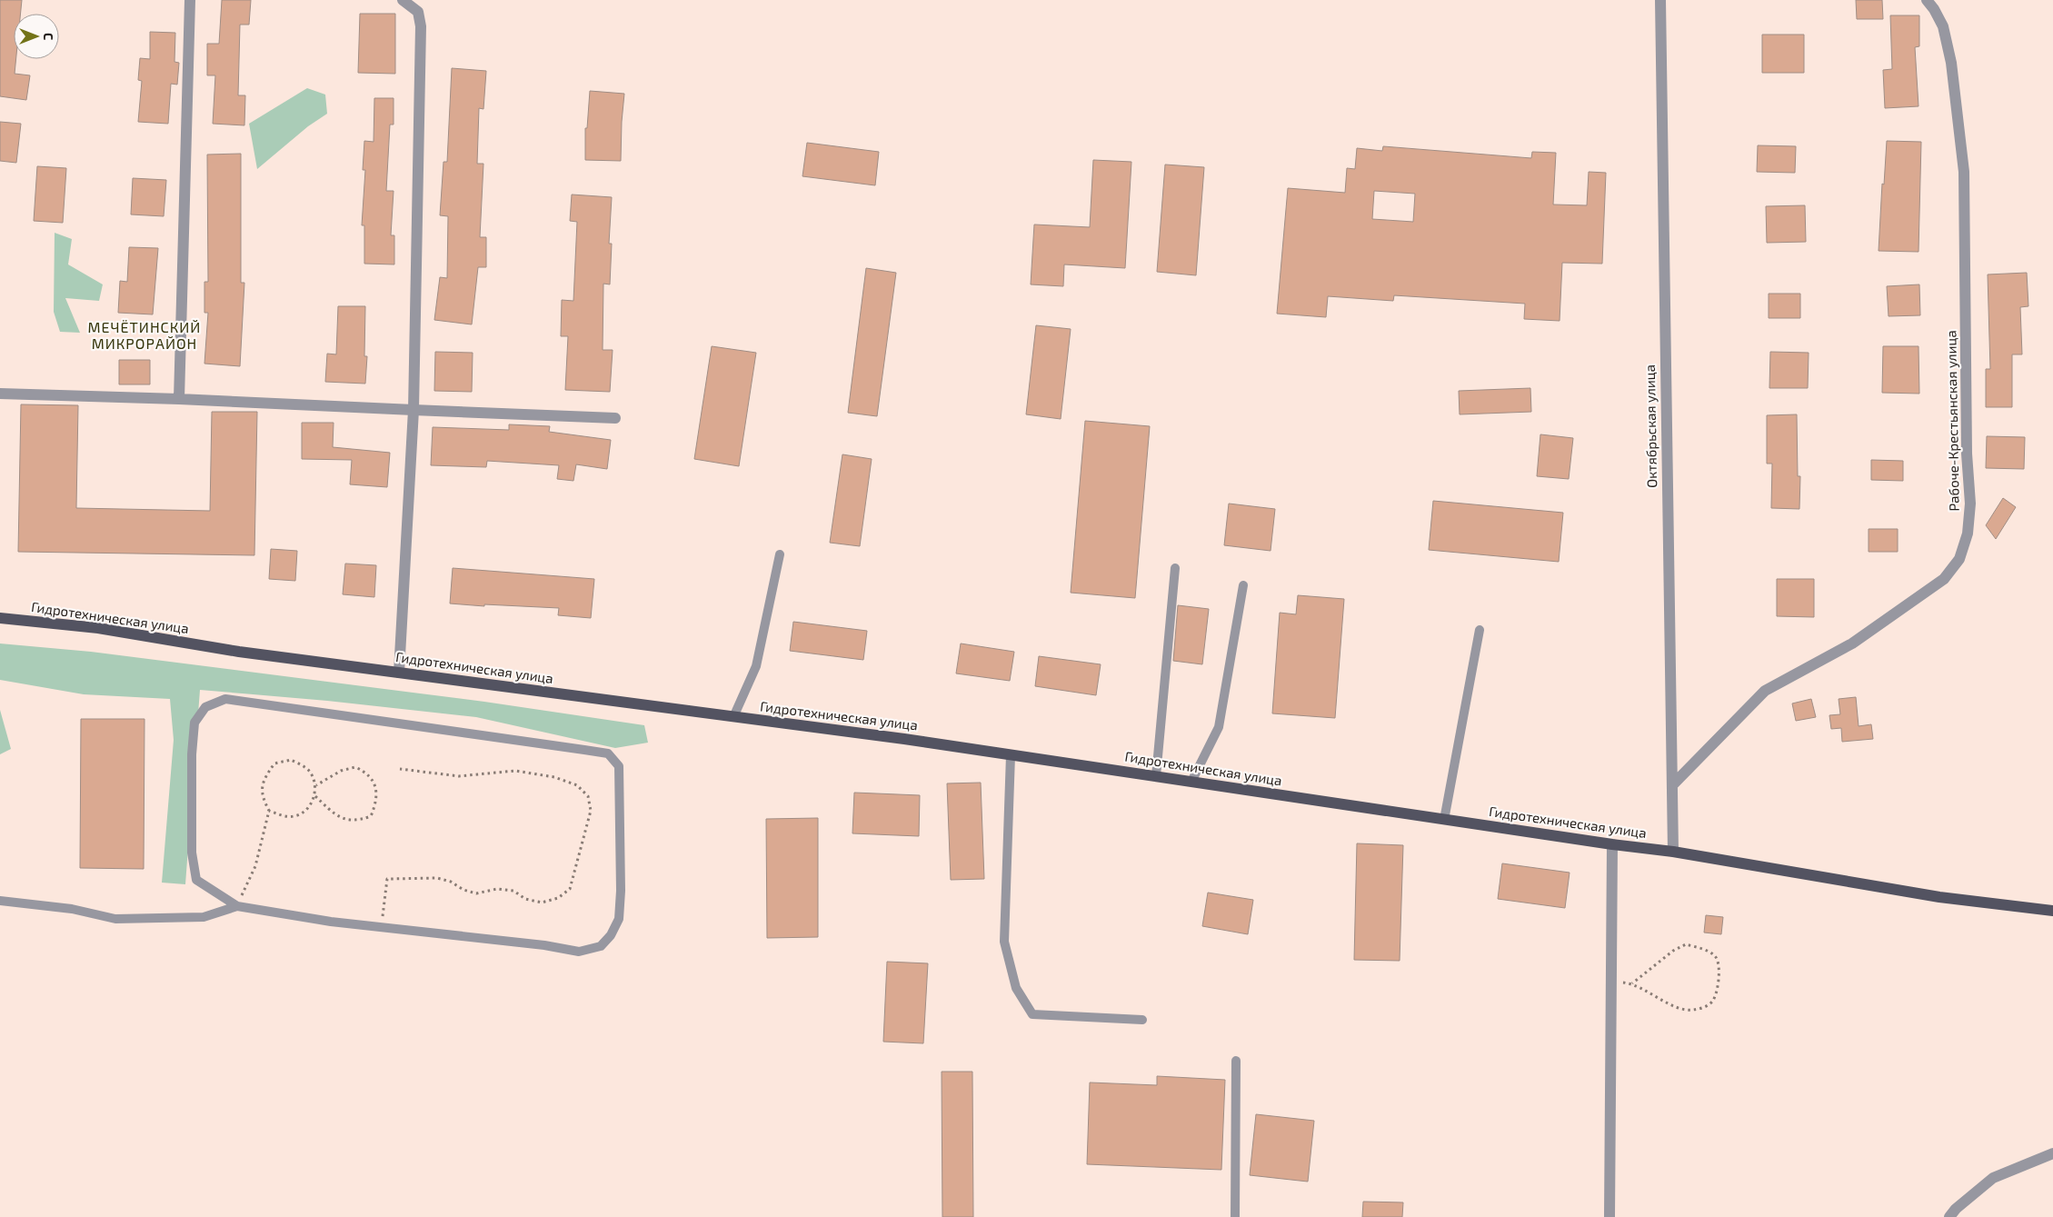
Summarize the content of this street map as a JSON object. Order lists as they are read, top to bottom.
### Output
{
  "streets": {
    "main road": ["Гидротехническая улица"],
    "street": ["Рабоче-Крестьянская улица", "Октябрьская улица"]
  },
  "crossings": [
    ["Рабоче-Крестьянская улица", "Октябрьская улица"],
    ["Октябрьская улица", "Гидротехническая улица"]
  ],
  "districts": ["МЕЧЁТИНСКИЙ МИКРОРАЙОН"],
  "north": "right"
}
